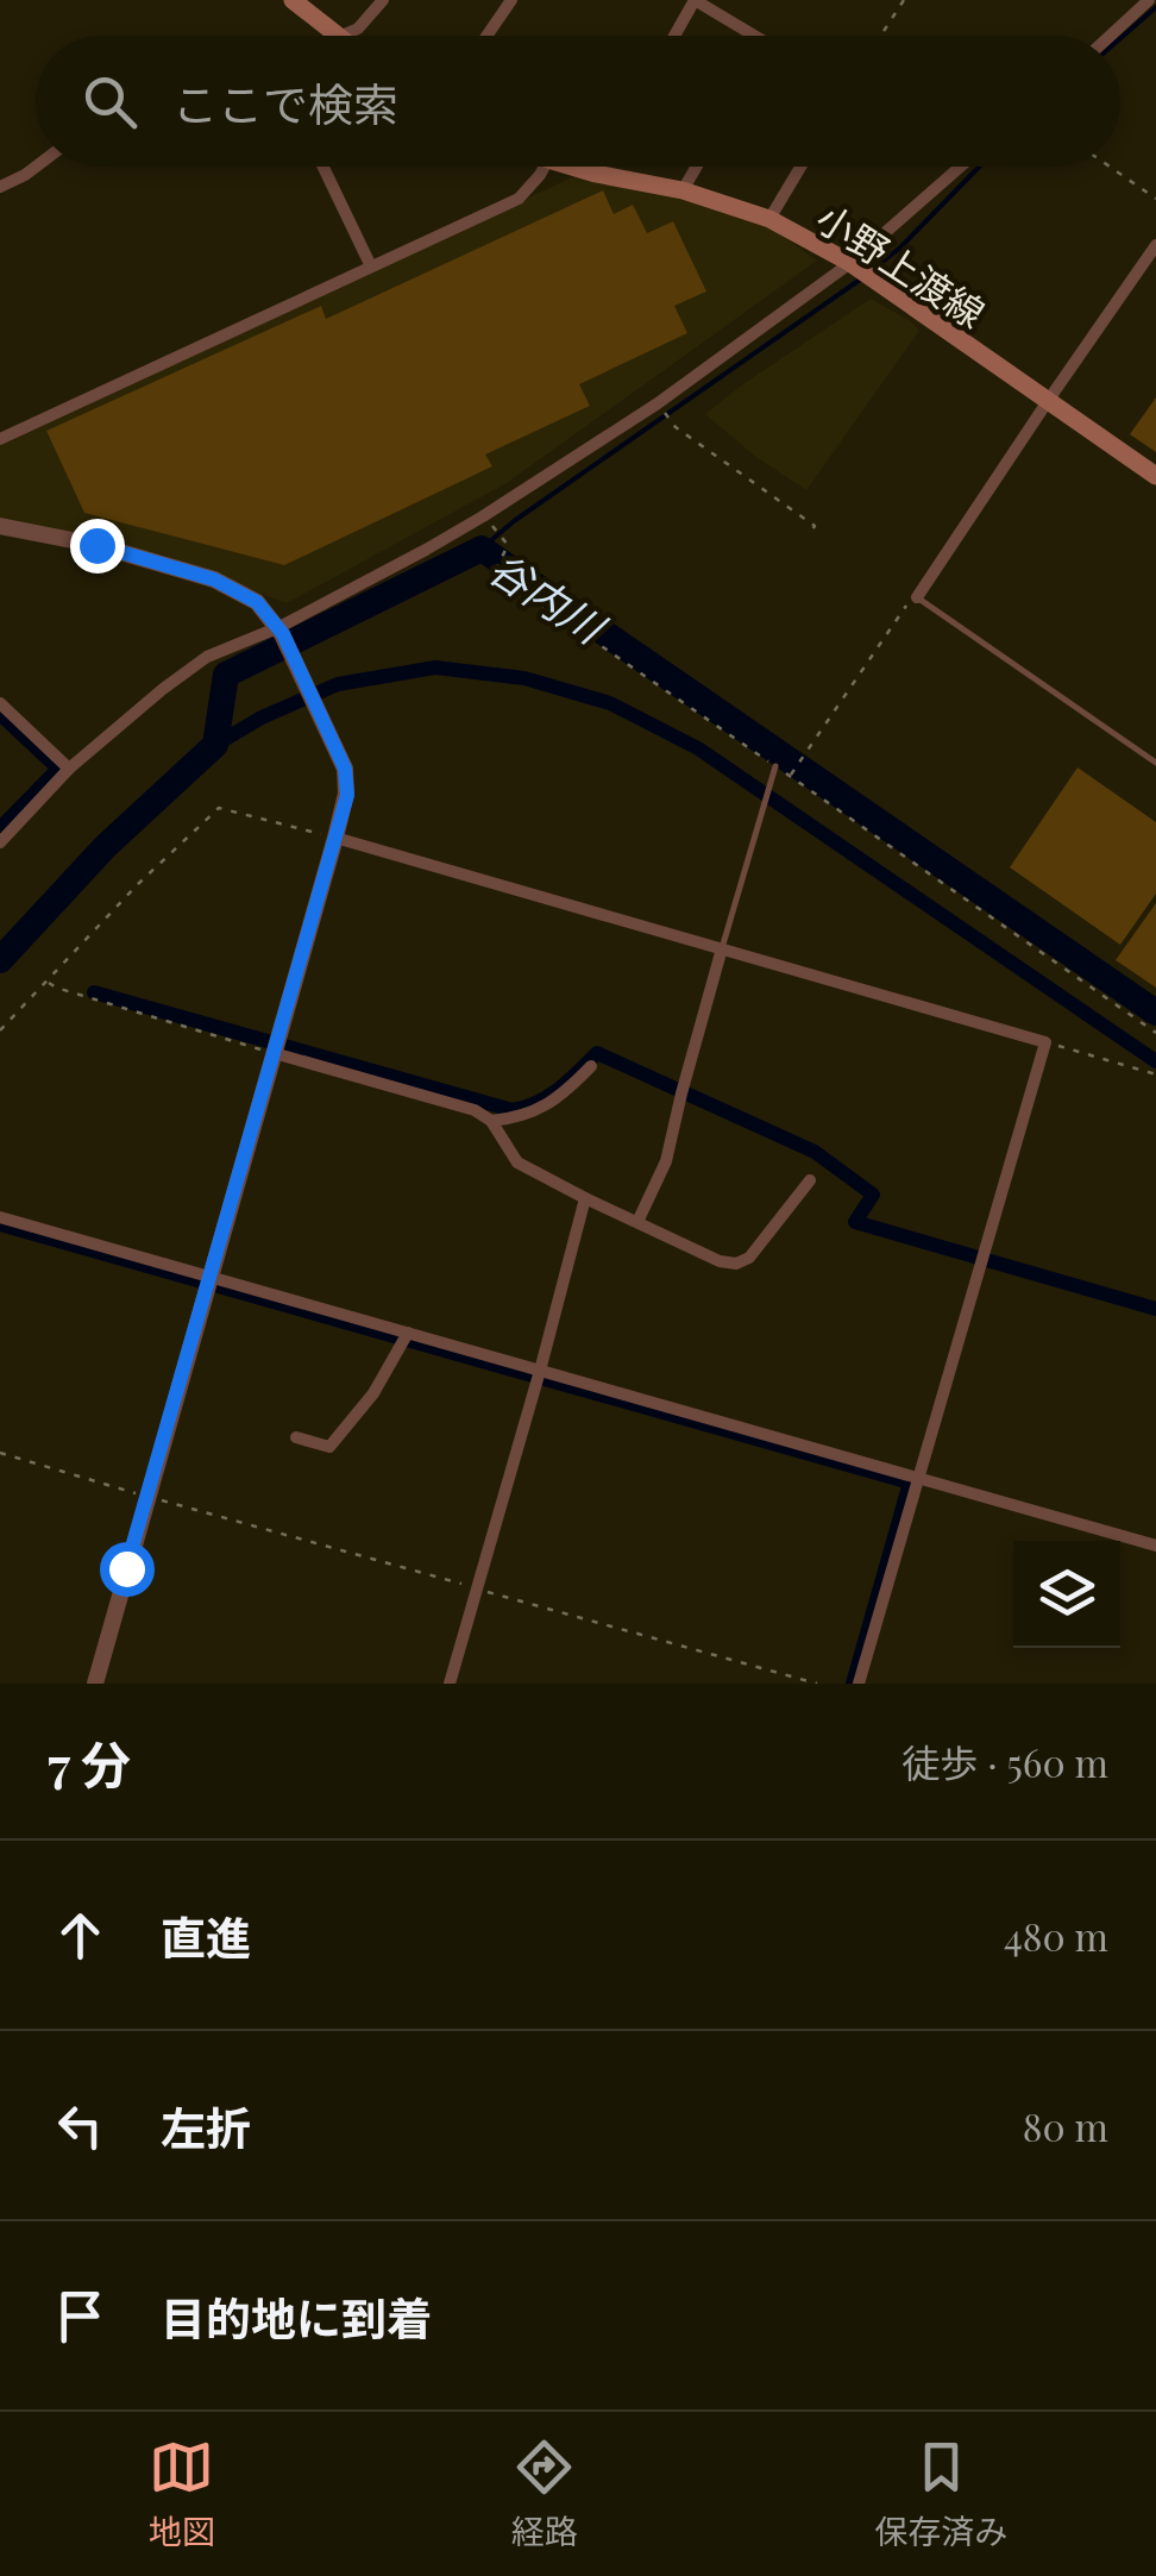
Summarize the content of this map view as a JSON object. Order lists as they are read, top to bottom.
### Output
{
  "streets": {
    "main road": ["小野上渡線"]
  },
  "water": ["谷内川"],
  "page": {
    "search": "ここで検索",
    "heading": ["7 分", "徒歩 · 560 m"],
    "list": [
      ["直進", "480 m"],
      ["左折", "80 m"],
      "目的地に到着"
    ],
    "nav": ["地図", "経路", "保存済み"]
  }
}
